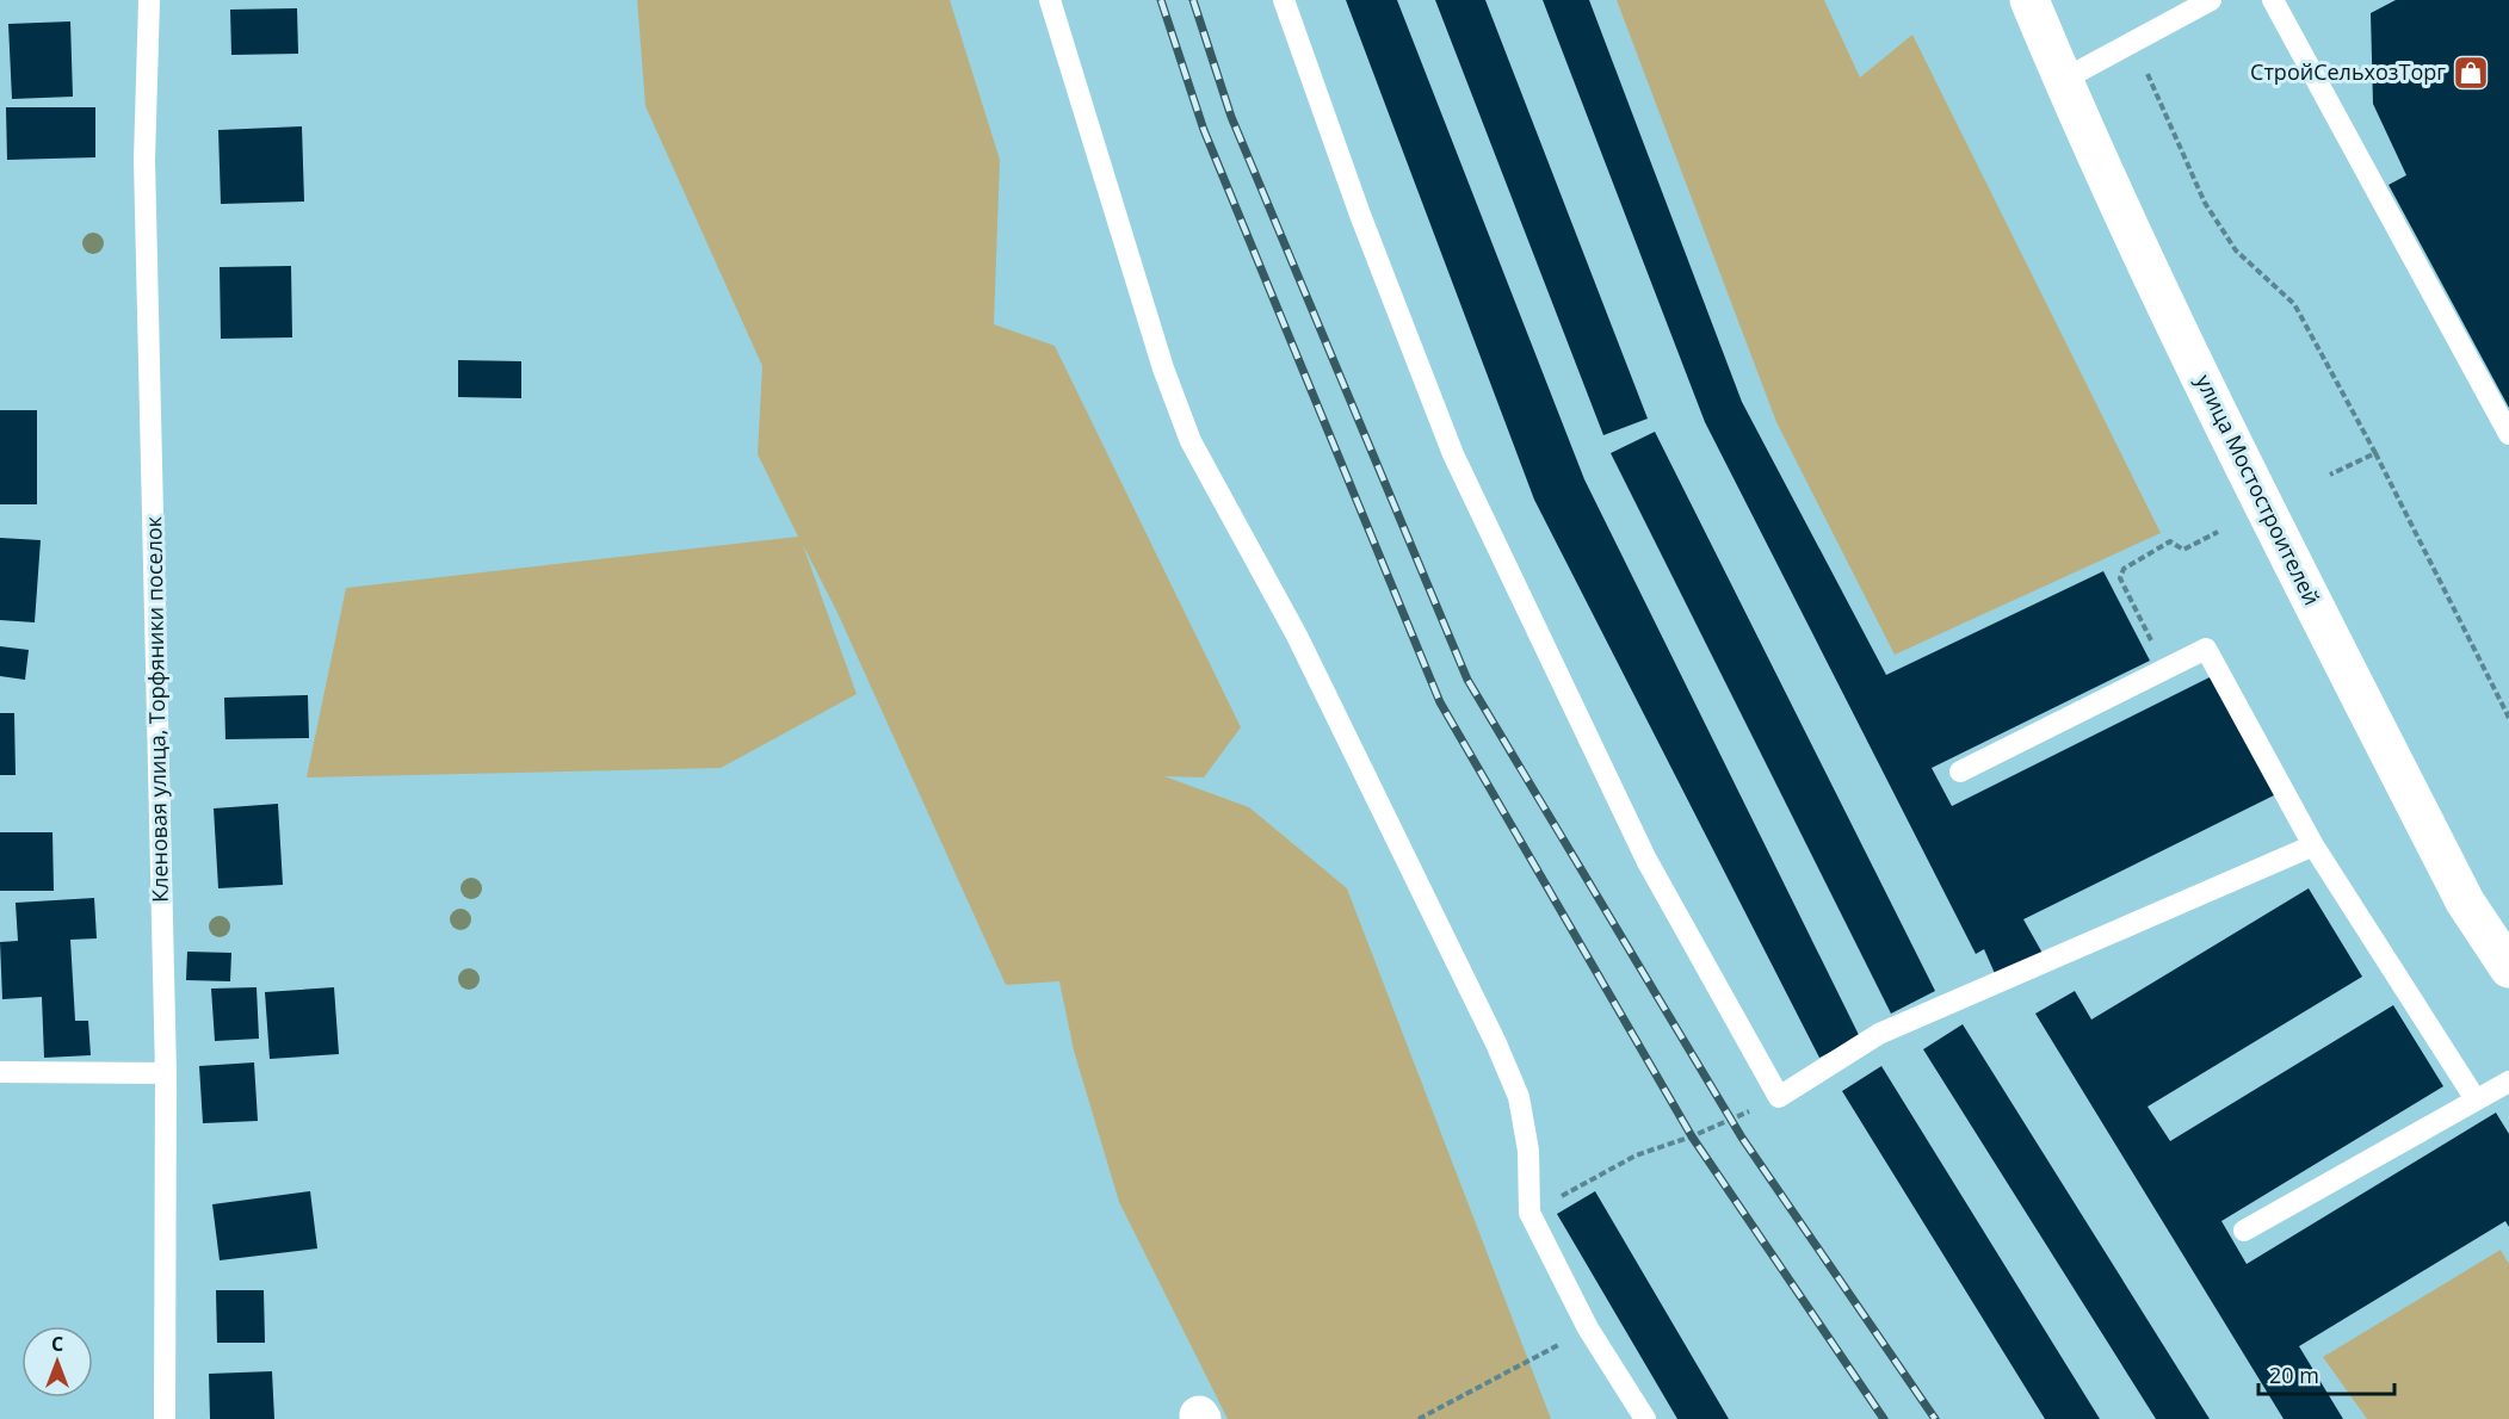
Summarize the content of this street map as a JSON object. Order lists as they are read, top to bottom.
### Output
{
  "streets": {
    "main road": ["улица Мостостроителей"],
    "lane": ["Кленовая улица, Торфяники поселок"]
  },
  "places": {
    "shop": ["СтройСельхозТорг"]
  },
  "scale_bar": "20 m",
  "north": "top"
}
